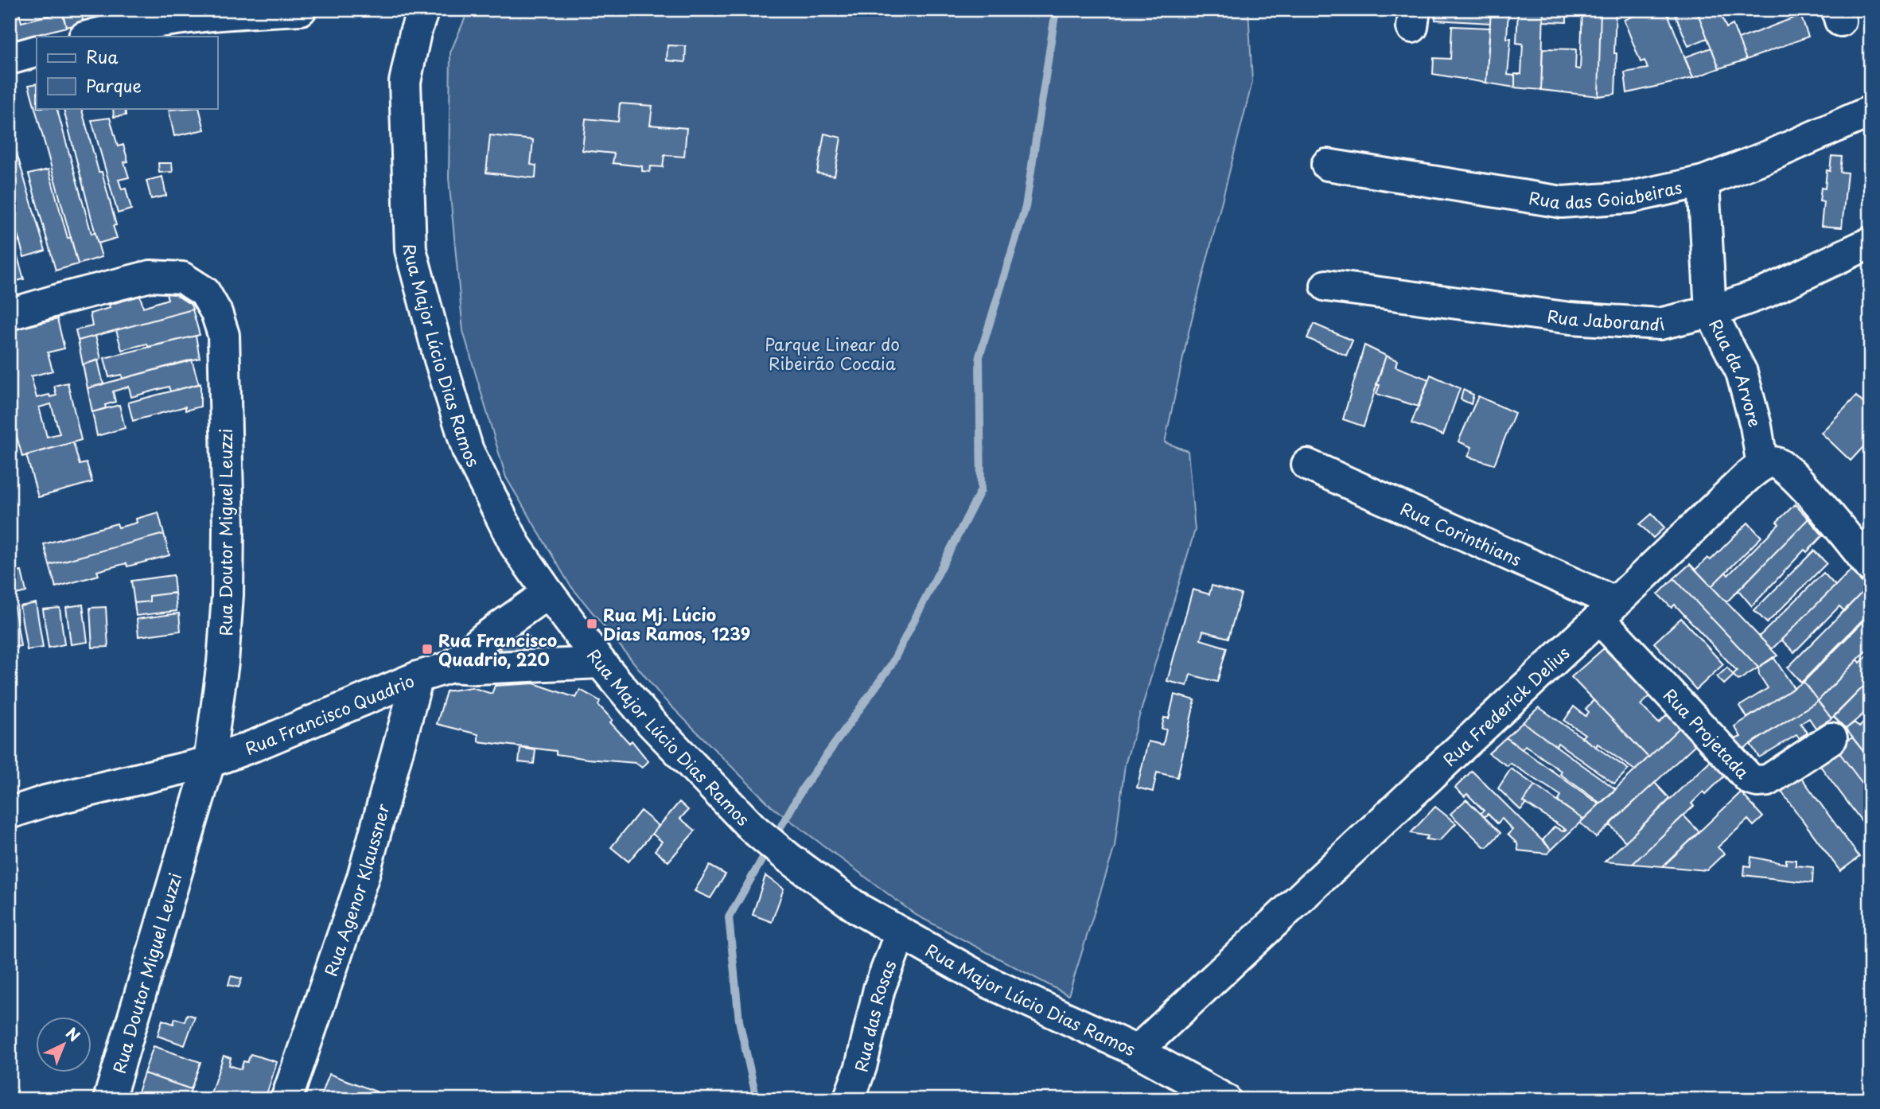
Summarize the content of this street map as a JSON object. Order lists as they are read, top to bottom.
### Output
{
  "streets": {
    "street": [
      "Rua das Goiabeiras",
      "Rua Jaborandi",
      "Rua Major Lúcio Dias Ramos",
      "Rua da Arvore",
      "Rua Doutor Miguel Leuzzi",
      "Rua Corinthians",
      "Rua Frederick Delius",
      "Rua Francisco Quadrio",
      "Rua Projetada",
      "Rua Agenor Klaussner",
      "Rua das Rosas"
    ]
  },
  "crossings": [
    ["Rua das Goiabeiras", "Rua da Arvore"],
    ["Rua Jaborandi", "Rua da Arvore"],
    ["Rua Major Lúcio Dias Ramos", "Rua Frederick Delius"],
    ["Rua Major Lúcio Dias Ramos", "Rua Francisco Quadrio"],
    ["Rua Major Lúcio Dias Ramos", "Rua das Rosas"],
    ["Rua da Arvore", "Rua Frederick Delius"],
    ["Rua Doutor Miguel Leuzzi", "Rua Francisco Quadrio"],
    ["Rua Corinthians", "Rua Frederick Delius"],
    ["Rua Corinthians", "Rua Projetada"],
    ["Rua Frederick Delius", "Rua Projetada"],
    ["Rua Francisco Quadrio", "Rua Agenor Klaussner"]
  ],
  "parks": ["Parque Linear do Ribeirão Cocaia"],
  "places": {
    "transit": ["Rua Mj. Lúcio Dias Ramos, 1239", "Rua Francisco Quadrio, 220"]
  },
  "legend": ["Rua", "Parque"],
  "north": "top right"
}
